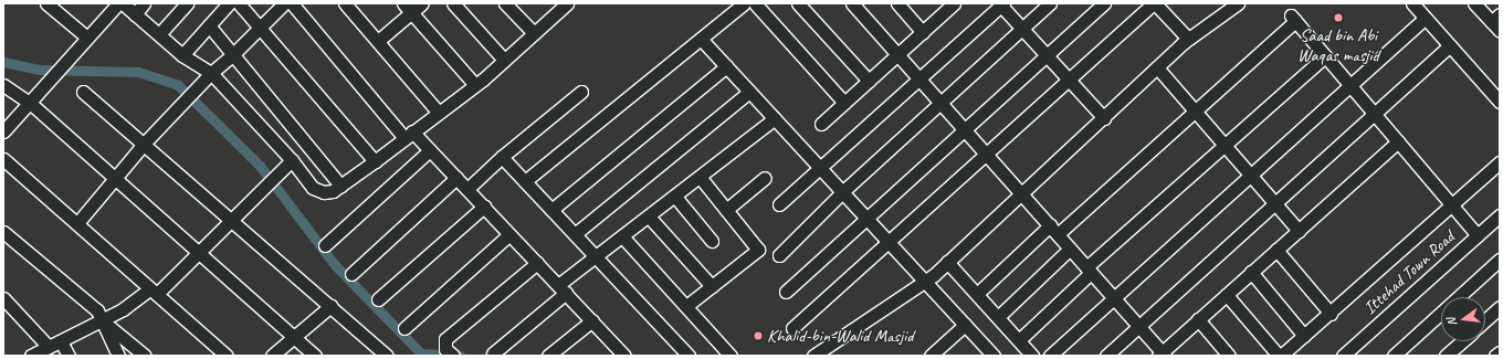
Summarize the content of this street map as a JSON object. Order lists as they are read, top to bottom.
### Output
{
  "streets": {
    "street": ["Ittehad Town Road"]
  },
  "places": ["Saad bin Abi Waqas masjid", "Khalid-bin-Walid Masjid"],
  "north": "left"
}
